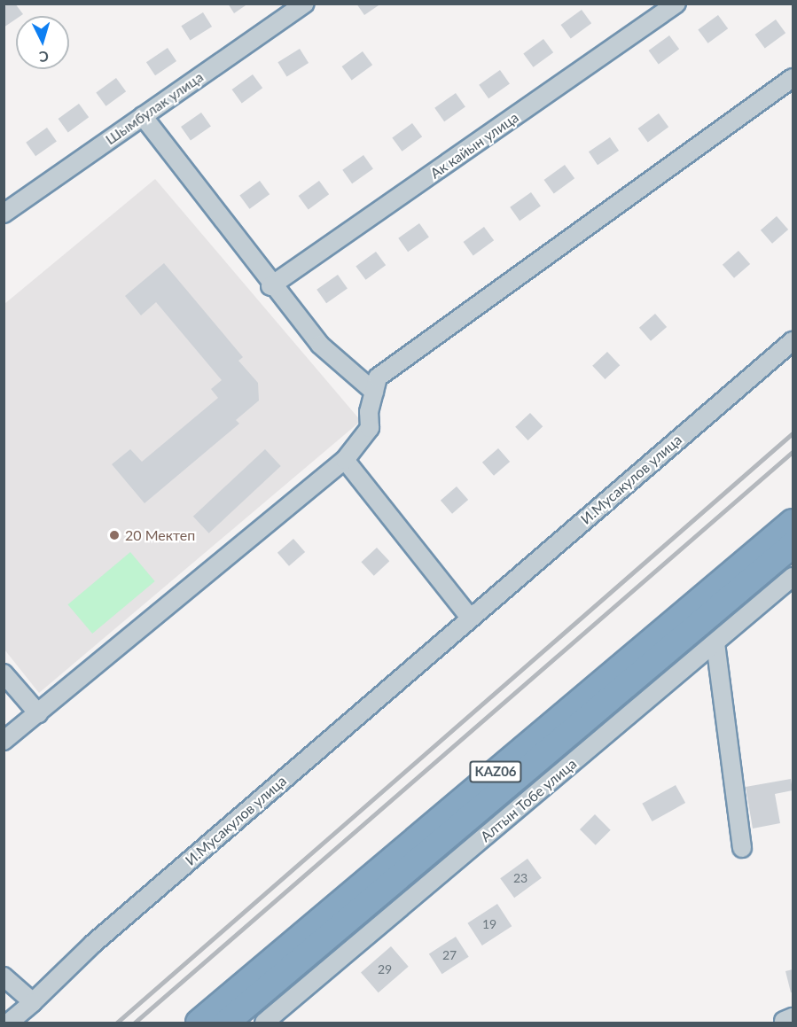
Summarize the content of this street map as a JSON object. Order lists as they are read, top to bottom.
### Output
{
  "streets": {
    "highway": ["KАZ06"],
    "street": [
      "Шымбулак улица",
      "Ак кайын улица",
      "И.Мусакулов улица",
      "Алтын Тобе улица"
    ]
  },
  "places": ["20 Мектеп"],
  "house_numbers": [
    "23",
    "19",
    "27",
    "29"
  ],
  "north": "bottom"
}
